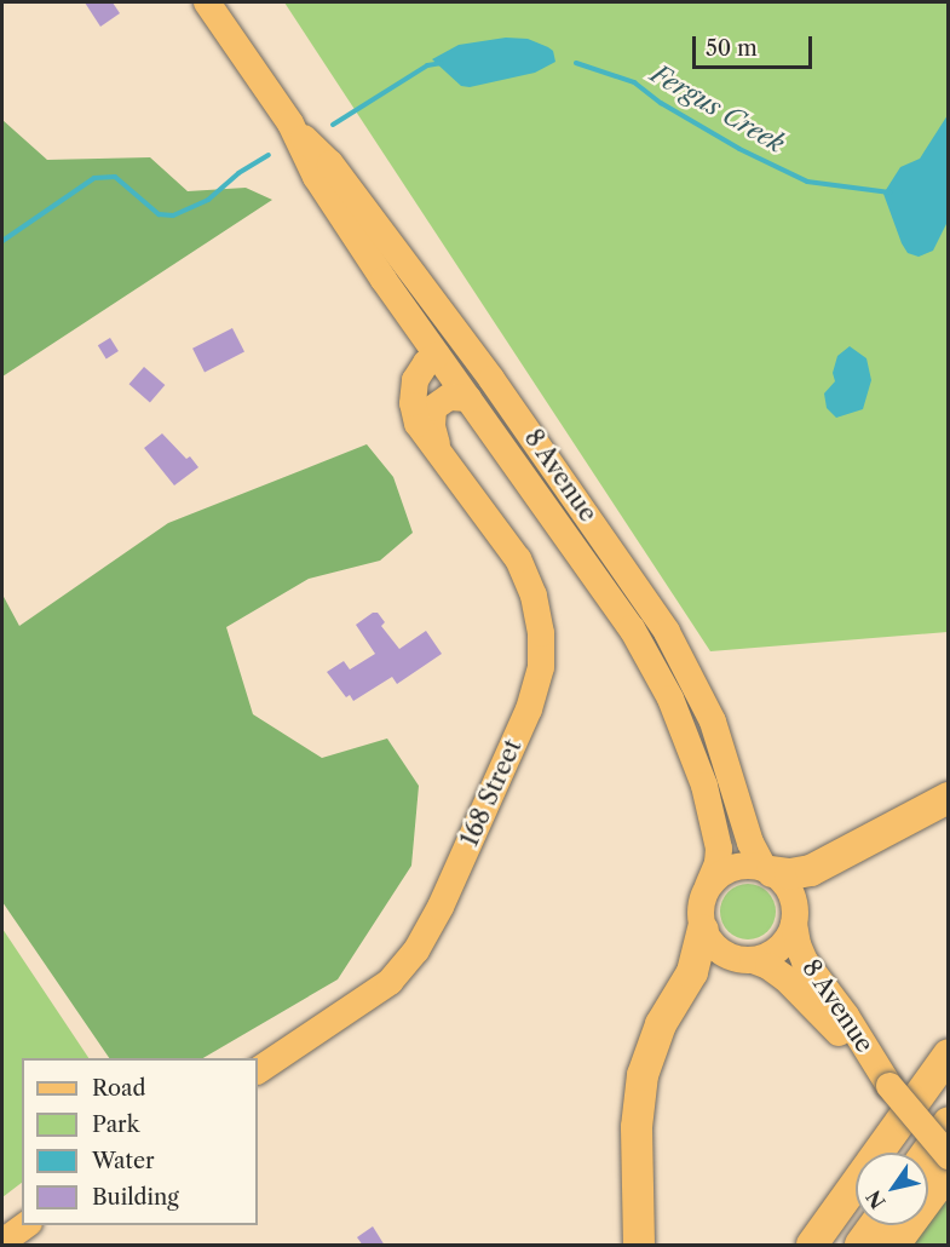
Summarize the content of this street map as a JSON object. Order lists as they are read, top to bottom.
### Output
{
  "streets": {
    "main road": ["8 Avenue", "168 Street"]
  },
  "crossings": [
    ["8 Avenue", "168 Street"]
  ],
  "water": ["Fergus Creek"],
  "legend": [
    "Road",
    "Park",
    "Water",
    "Building"
  ],
  "scale_bar": "50 m",
  "north": "bottom left"
}
